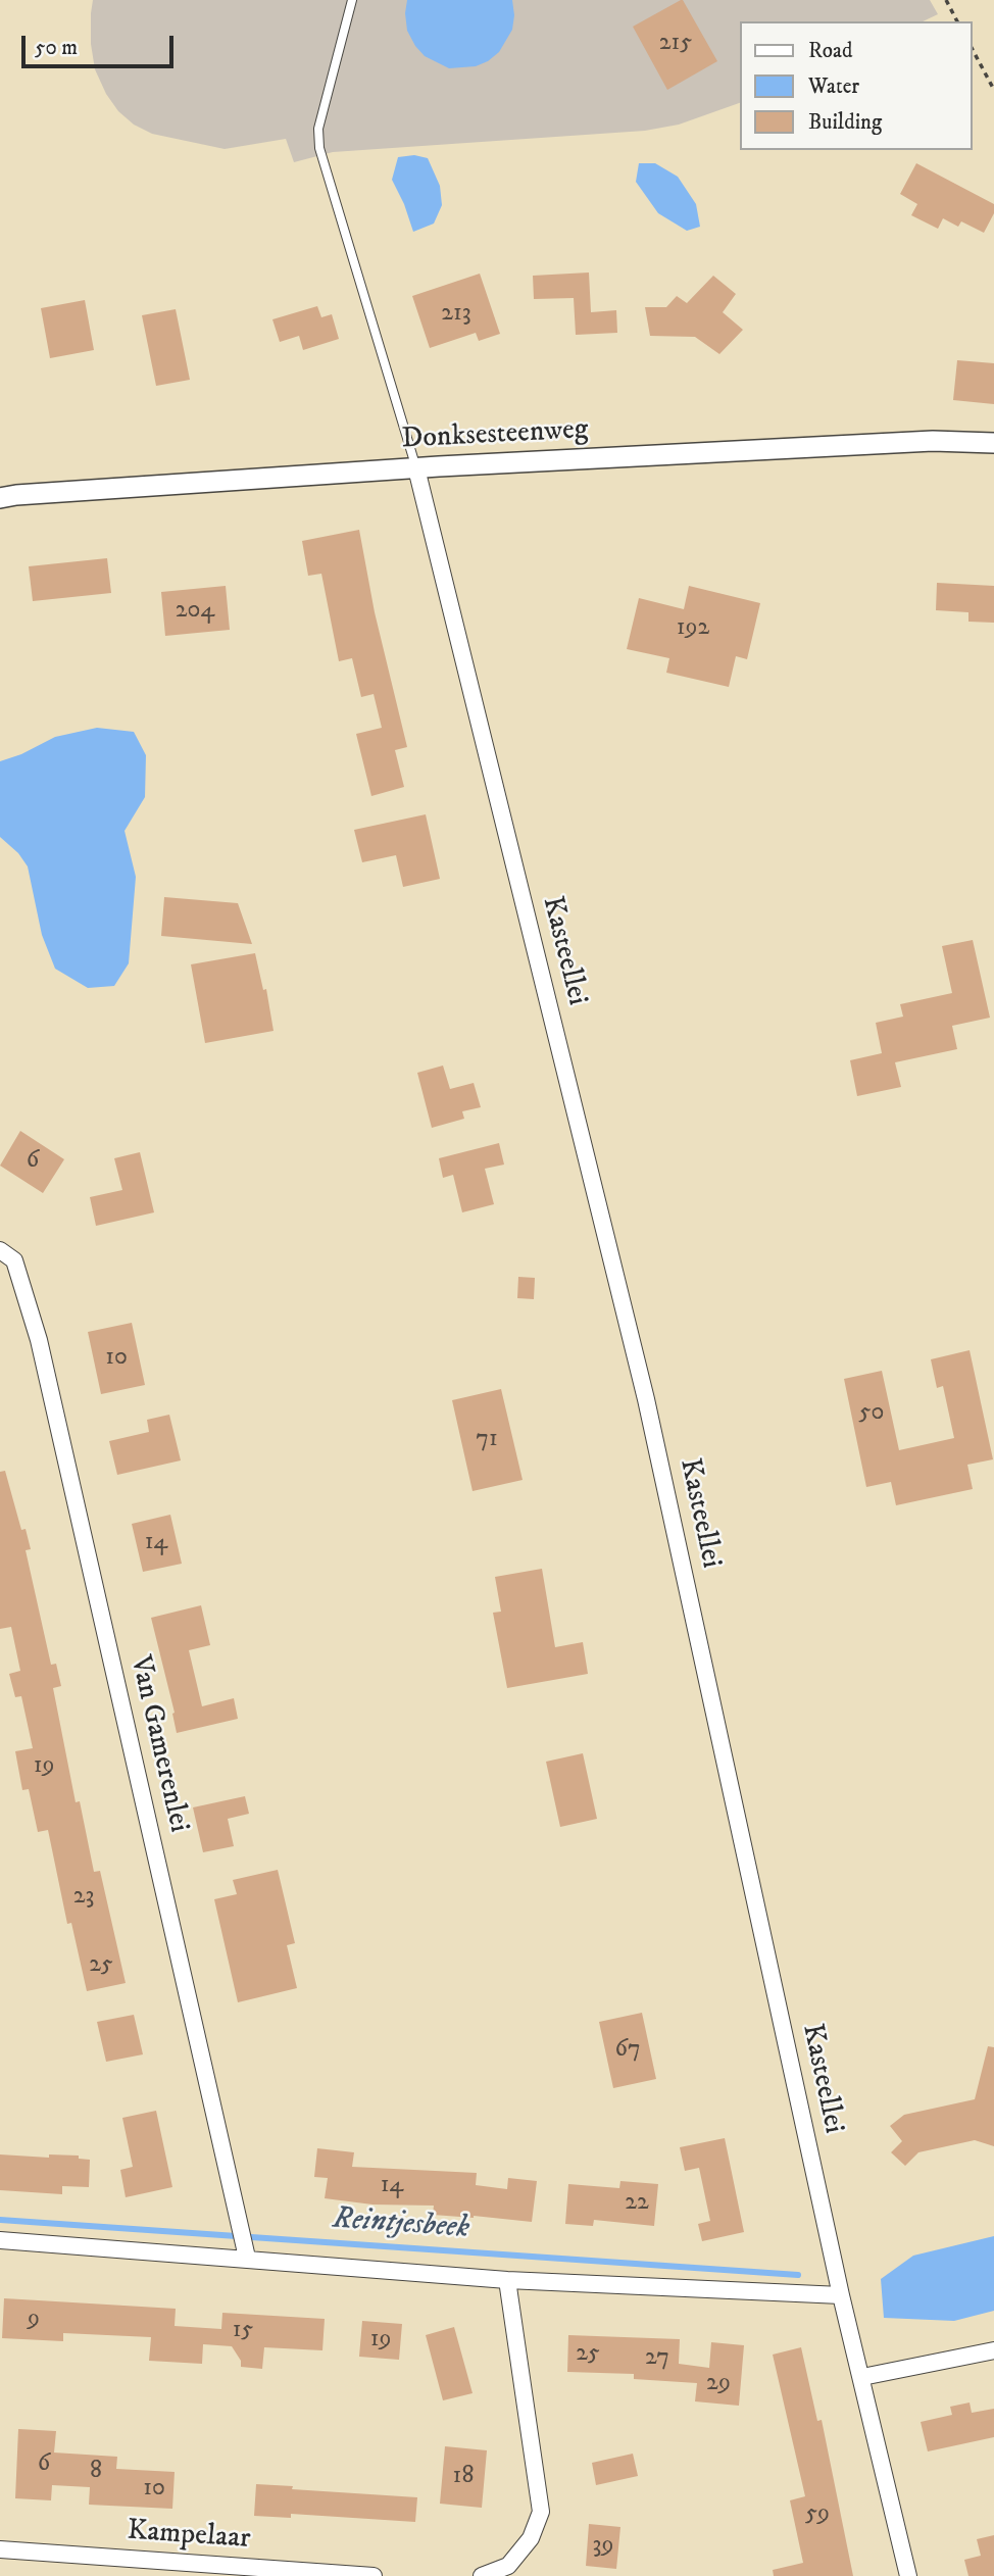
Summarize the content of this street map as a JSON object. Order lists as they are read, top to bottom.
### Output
{
  "streets": {
    "street": [
      "Donksesteenweg",
      "Kasteellei",
      "Van Gamerenlei",
      "Kampelaar"
    ]
  },
  "crossings": [
    ["Donksesteenweg", "Kasteellei"]
  ],
  "water": ["Reintjesbeek"],
  "house_numbers": [
    "215",
    "213",
    "204",
    "192",
    "6",
    "10",
    "50",
    "71",
    "14",
    "19",
    "23",
    "25",
    "67",
    "14",
    "22",
    "9",
    "15",
    "19",
    "25",
    "27",
    "29",
    "6",
    "8",
    "18",
    "10",
    "59",
    "39"
  ],
  "legend": ["Road", "Water", "Building"],
  "scale_bar": "50 m"
}
